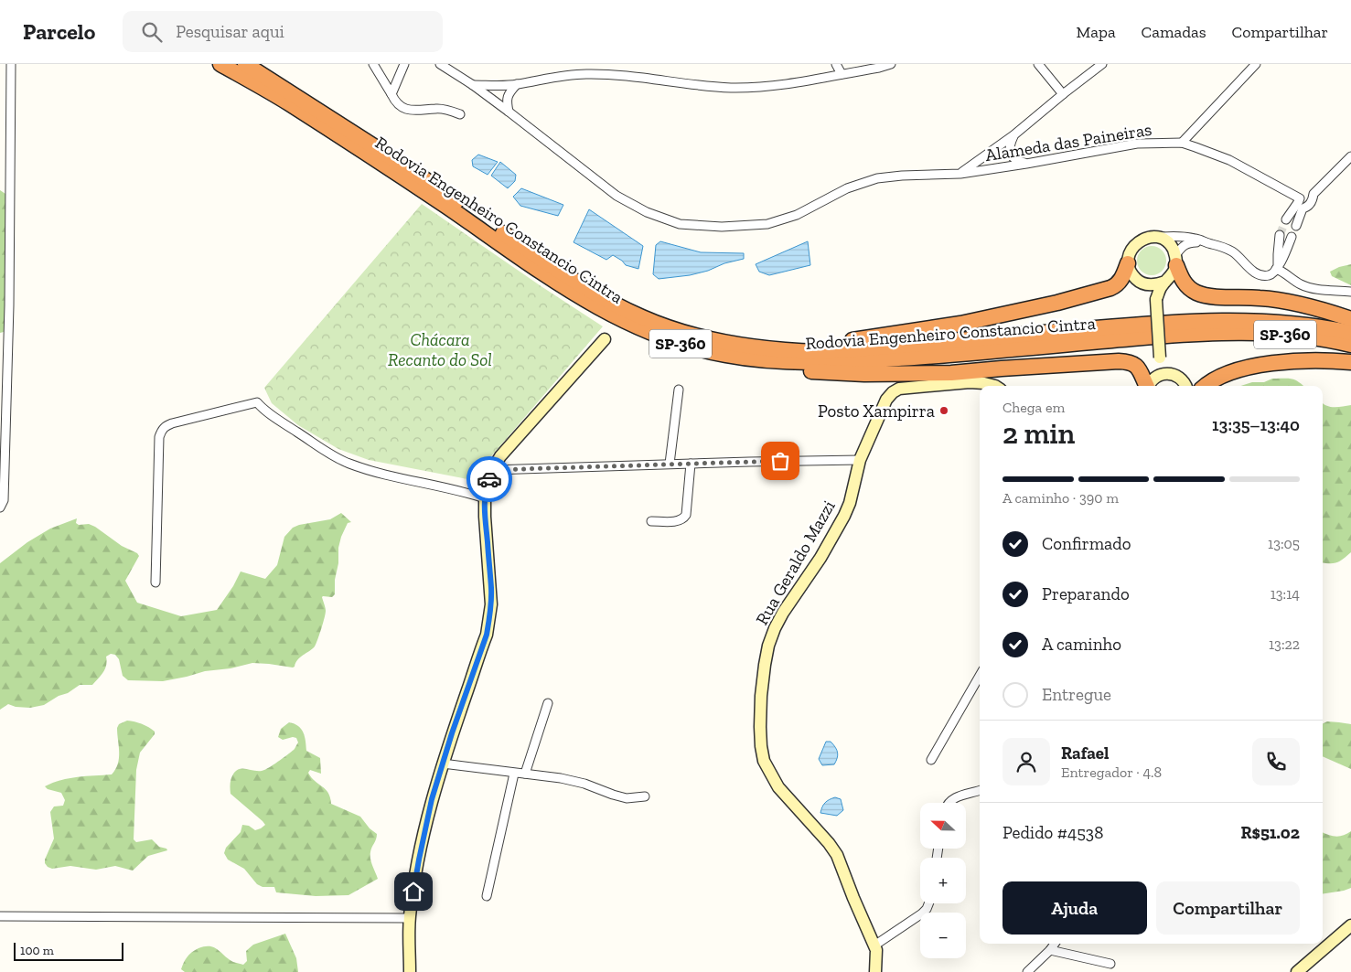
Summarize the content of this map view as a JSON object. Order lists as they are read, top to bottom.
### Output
{
  "streets": {
    "highway": ["Rodovia Engenheiro Constancio Cintra", "SP-360"],
    "street": ["Alameda das Paineiras", "Rua Geraldo Mazzi"]
  },
  "parks": ["Chácara Recanto do Sol"],
  "places": ["Posto Xampirra"],
  "scale_bar": "100 m",
  "north": "left",
  "page": {
    "header": "Parcelo",
    "search": "Pesquisar aqui",
    "nav": ["Mapa", "Camadas", "Compartilhar"],
    "heading": ["2 min", "Chega em", "13:35–13:40"],
    "panel": [
      "Rafael",
      "Entregador · 4.8",
      "Pedido #4538",
      "R$51.02"
    ],
    "bar": "A caminho · 390 m",
    "list": [
      ["Confirmado", "13:05"],
      ["Preparando", "13:14"],
      ["A caminho", "13:22"],
      "Entregue"
    ],
    "map_buttons": ["+", "−"],
    "buttons": ["Ajuda", "Compartilhar"],
    "scale": "100 m"
  }
}
